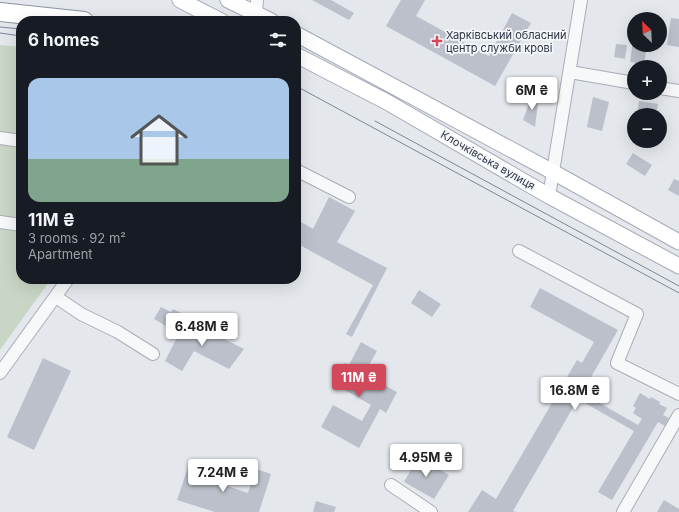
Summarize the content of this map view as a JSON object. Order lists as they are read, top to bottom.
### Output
{
  "streets": {
    "main road": ["Клочківська вулиця"]
  },
  "places": {
    "health": ["Харківський обласний центр служби крові"]
  },
  "north": "top left",
  "page": {
    "map_buttons": ["+", "−"],
    "heading": "6 homes",
    "list": [
      {
        "name": "11M ₴",
        "note": "3 rooms · 92 m² · Apartment"
      }
    ],
    "price": [
      "6M ₴",
      "6.48M ₴",
      "11M ₴",
      "16.8M ₴",
      "4.95M ₴",
      "7.24M ₴"
    ]
  }
}
